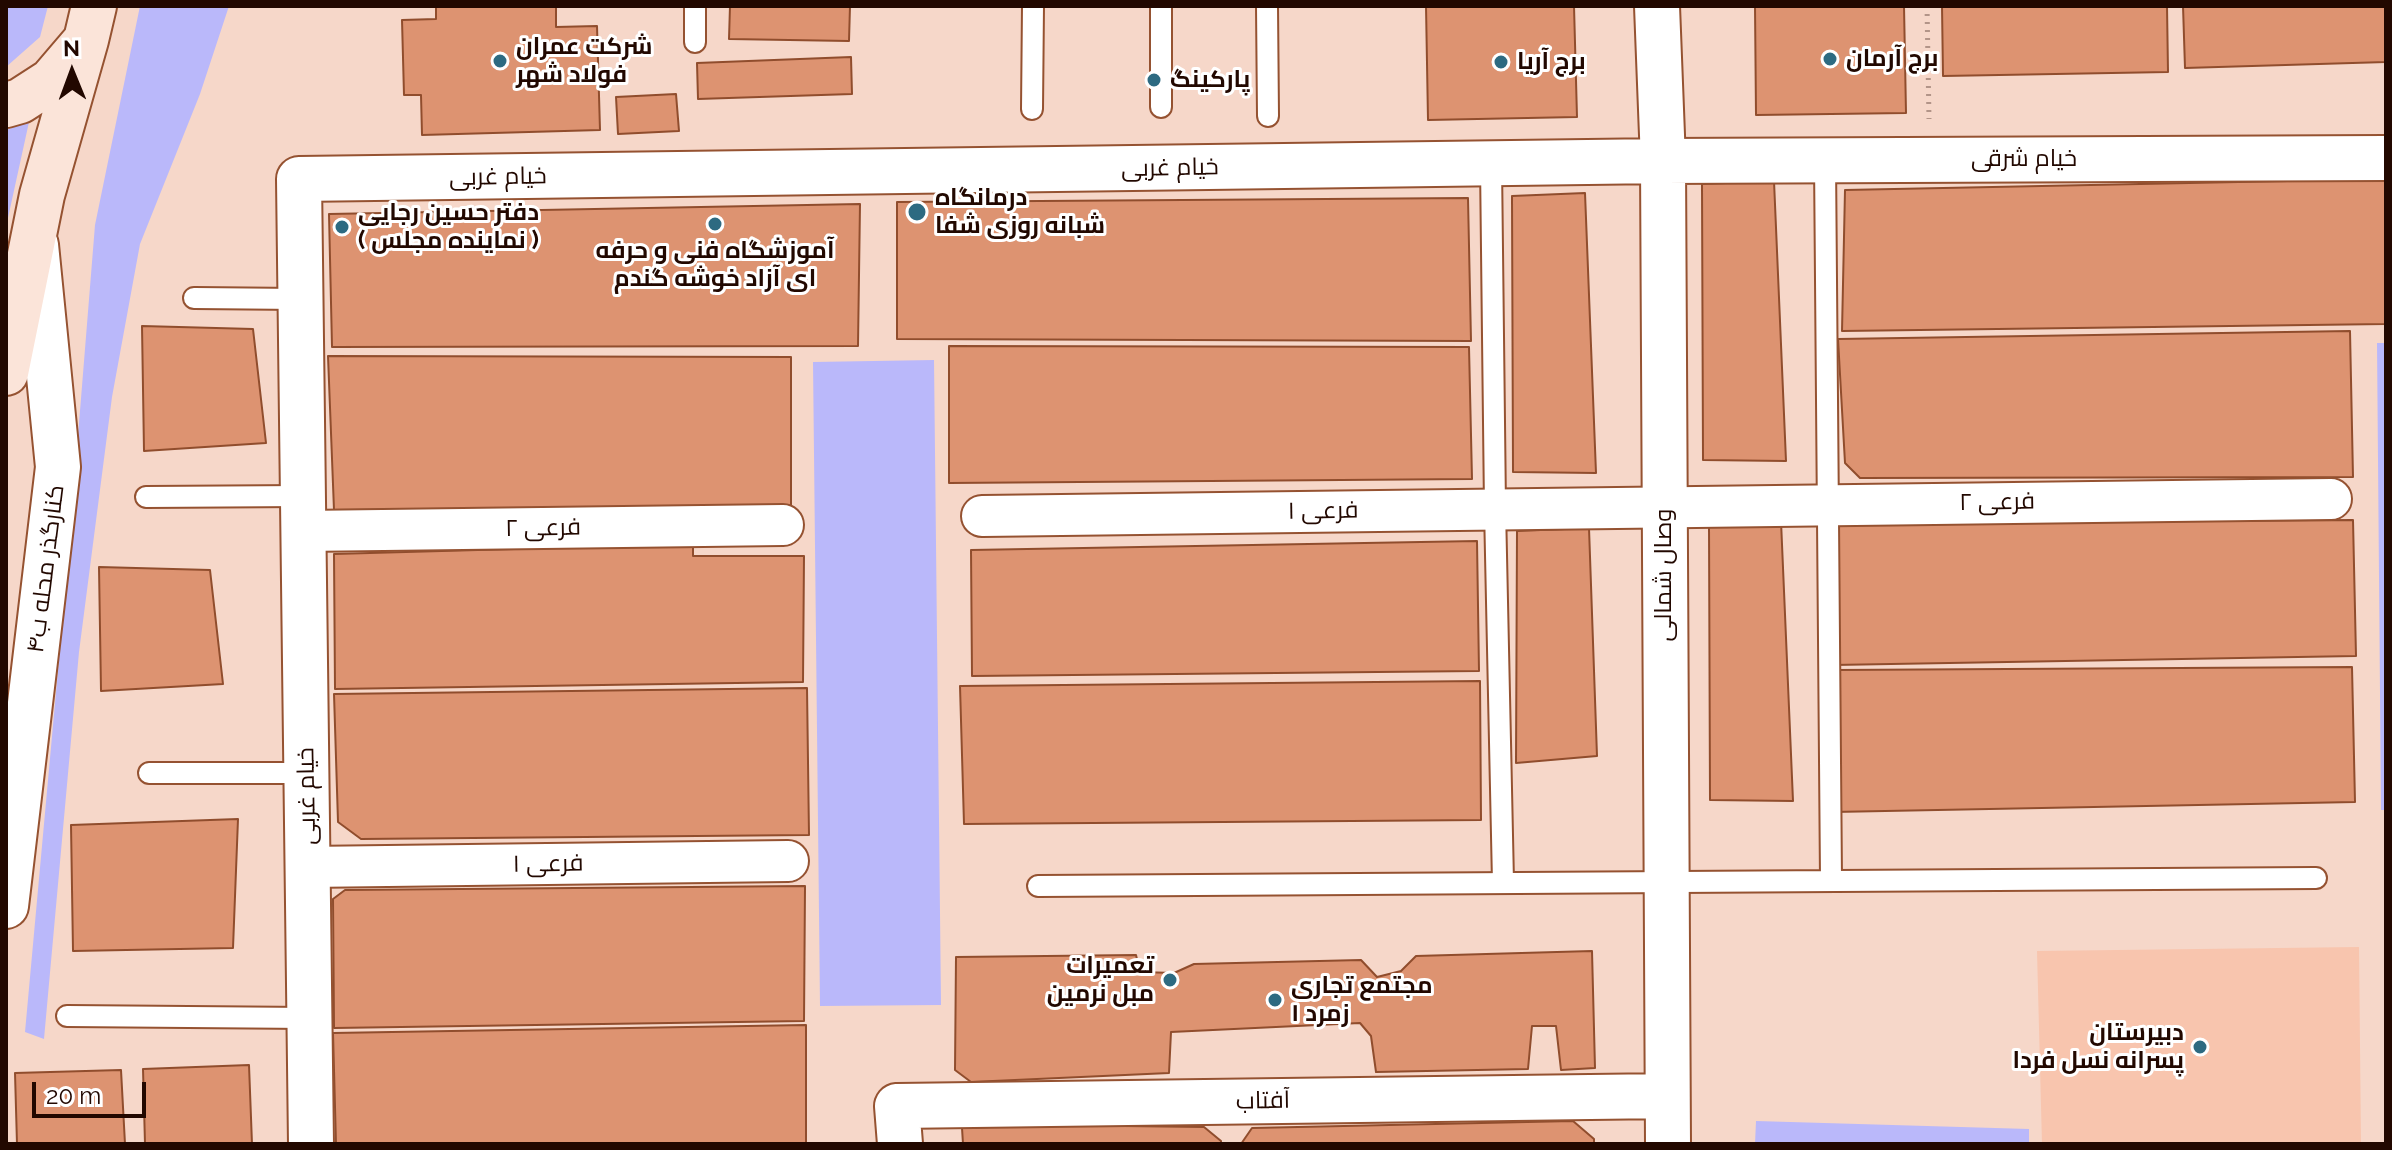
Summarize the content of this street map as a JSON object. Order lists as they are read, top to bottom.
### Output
{
  "streets": {
    "street": [
      "خیام شرقی",
      "خیام غربی",
      "فرعی ۲",
      "فرعی ۱",
      "کنارگذر محله ب۴",
      "وصال شمالی",
      "آفتاب"
    ]
  },
  "crossings": [
    ["خیام شرقی", "خیام غربی"],
    ["خیام شرقی", "وصال شمالی"],
    ["خیام غربی", "فرعی ۲"],
    ["خیام غربی", "فرعی ۱"],
    ["خیام غربی", "وصال شمالی"],
    ["فرعی ۲", "فرعی ۱"],
    ["فرعی ۲", "وصال شمالی"],
    ["فرعی ۱", "وصال شمالی"],
    ["وصال شمالی", "آفتاب"]
  ],
  "places": [
    "برج آرمان",
    "شرکت عمران فولاد شهر",
    "برج آریا",
    "پارکینگ",
    "درمانگاه شبانه روزی شفا",
    "آموزشگاه فنی و حرفه ای آزاد خوشه گندم",
    "دفتر حسین رجایی ( نماینده مجلس )",
    "تعمیرات مبل نرمین",
    "مجتمع تجاری زمرد ۱",
    "دبیرستان پسرانه نسل فردا"
  ],
  "scale_bar": "20 m",
  "north": "top"
}
